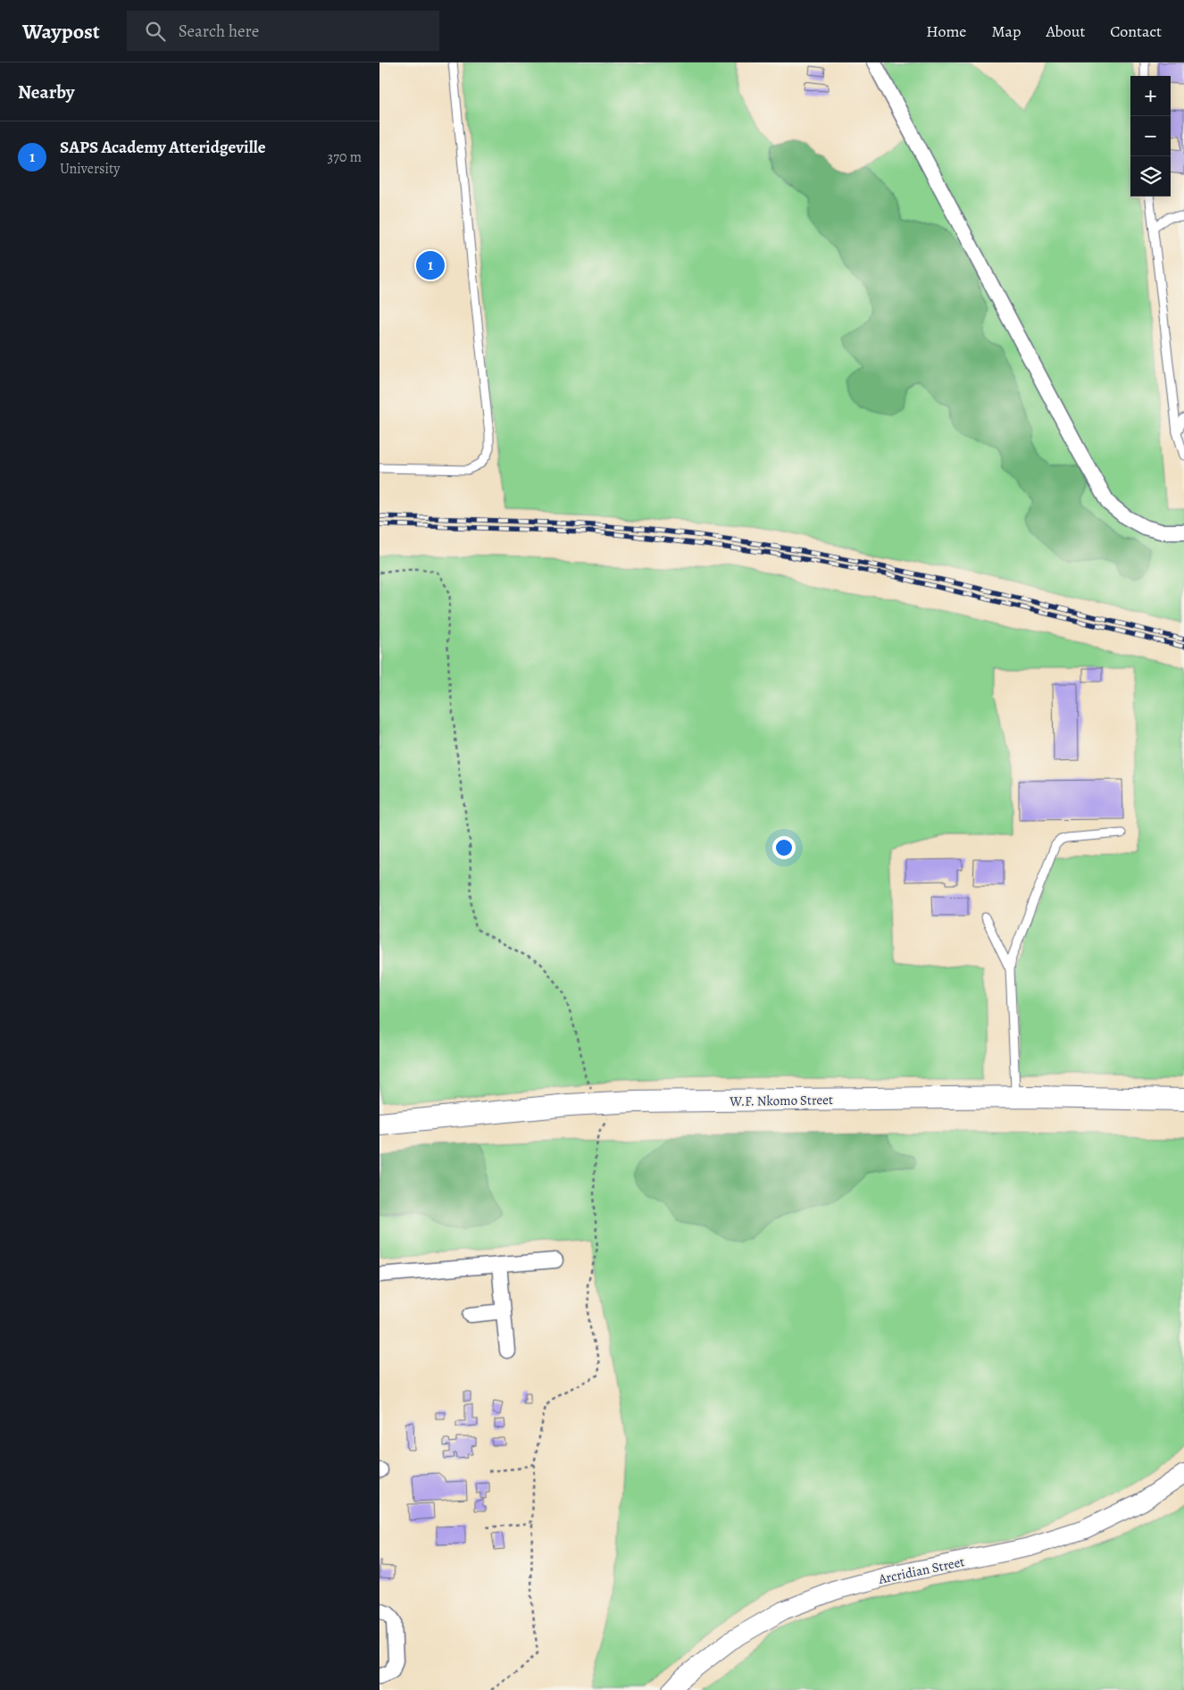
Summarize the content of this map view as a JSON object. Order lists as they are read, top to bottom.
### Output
{
  "streets": {
    "main road": ["W.F. Nkomo Street"],
    "street": ["Arcridian Street"]
  },
  "page": {
    "header": "Waypost",
    "search": "Search here",
    "nav": [
      "Home",
      "Map",
      "About",
      "Contact"
    ],
    "heading": "Nearby",
    "map_buttons": ["+", "−"],
    "list": [
      {
        "mark": "1",
        "name": "SAPS Academy Atteridgeville",
        "note": "University",
        "value": "370 m"
      }
    ],
    "pins": "1"
  }
}
